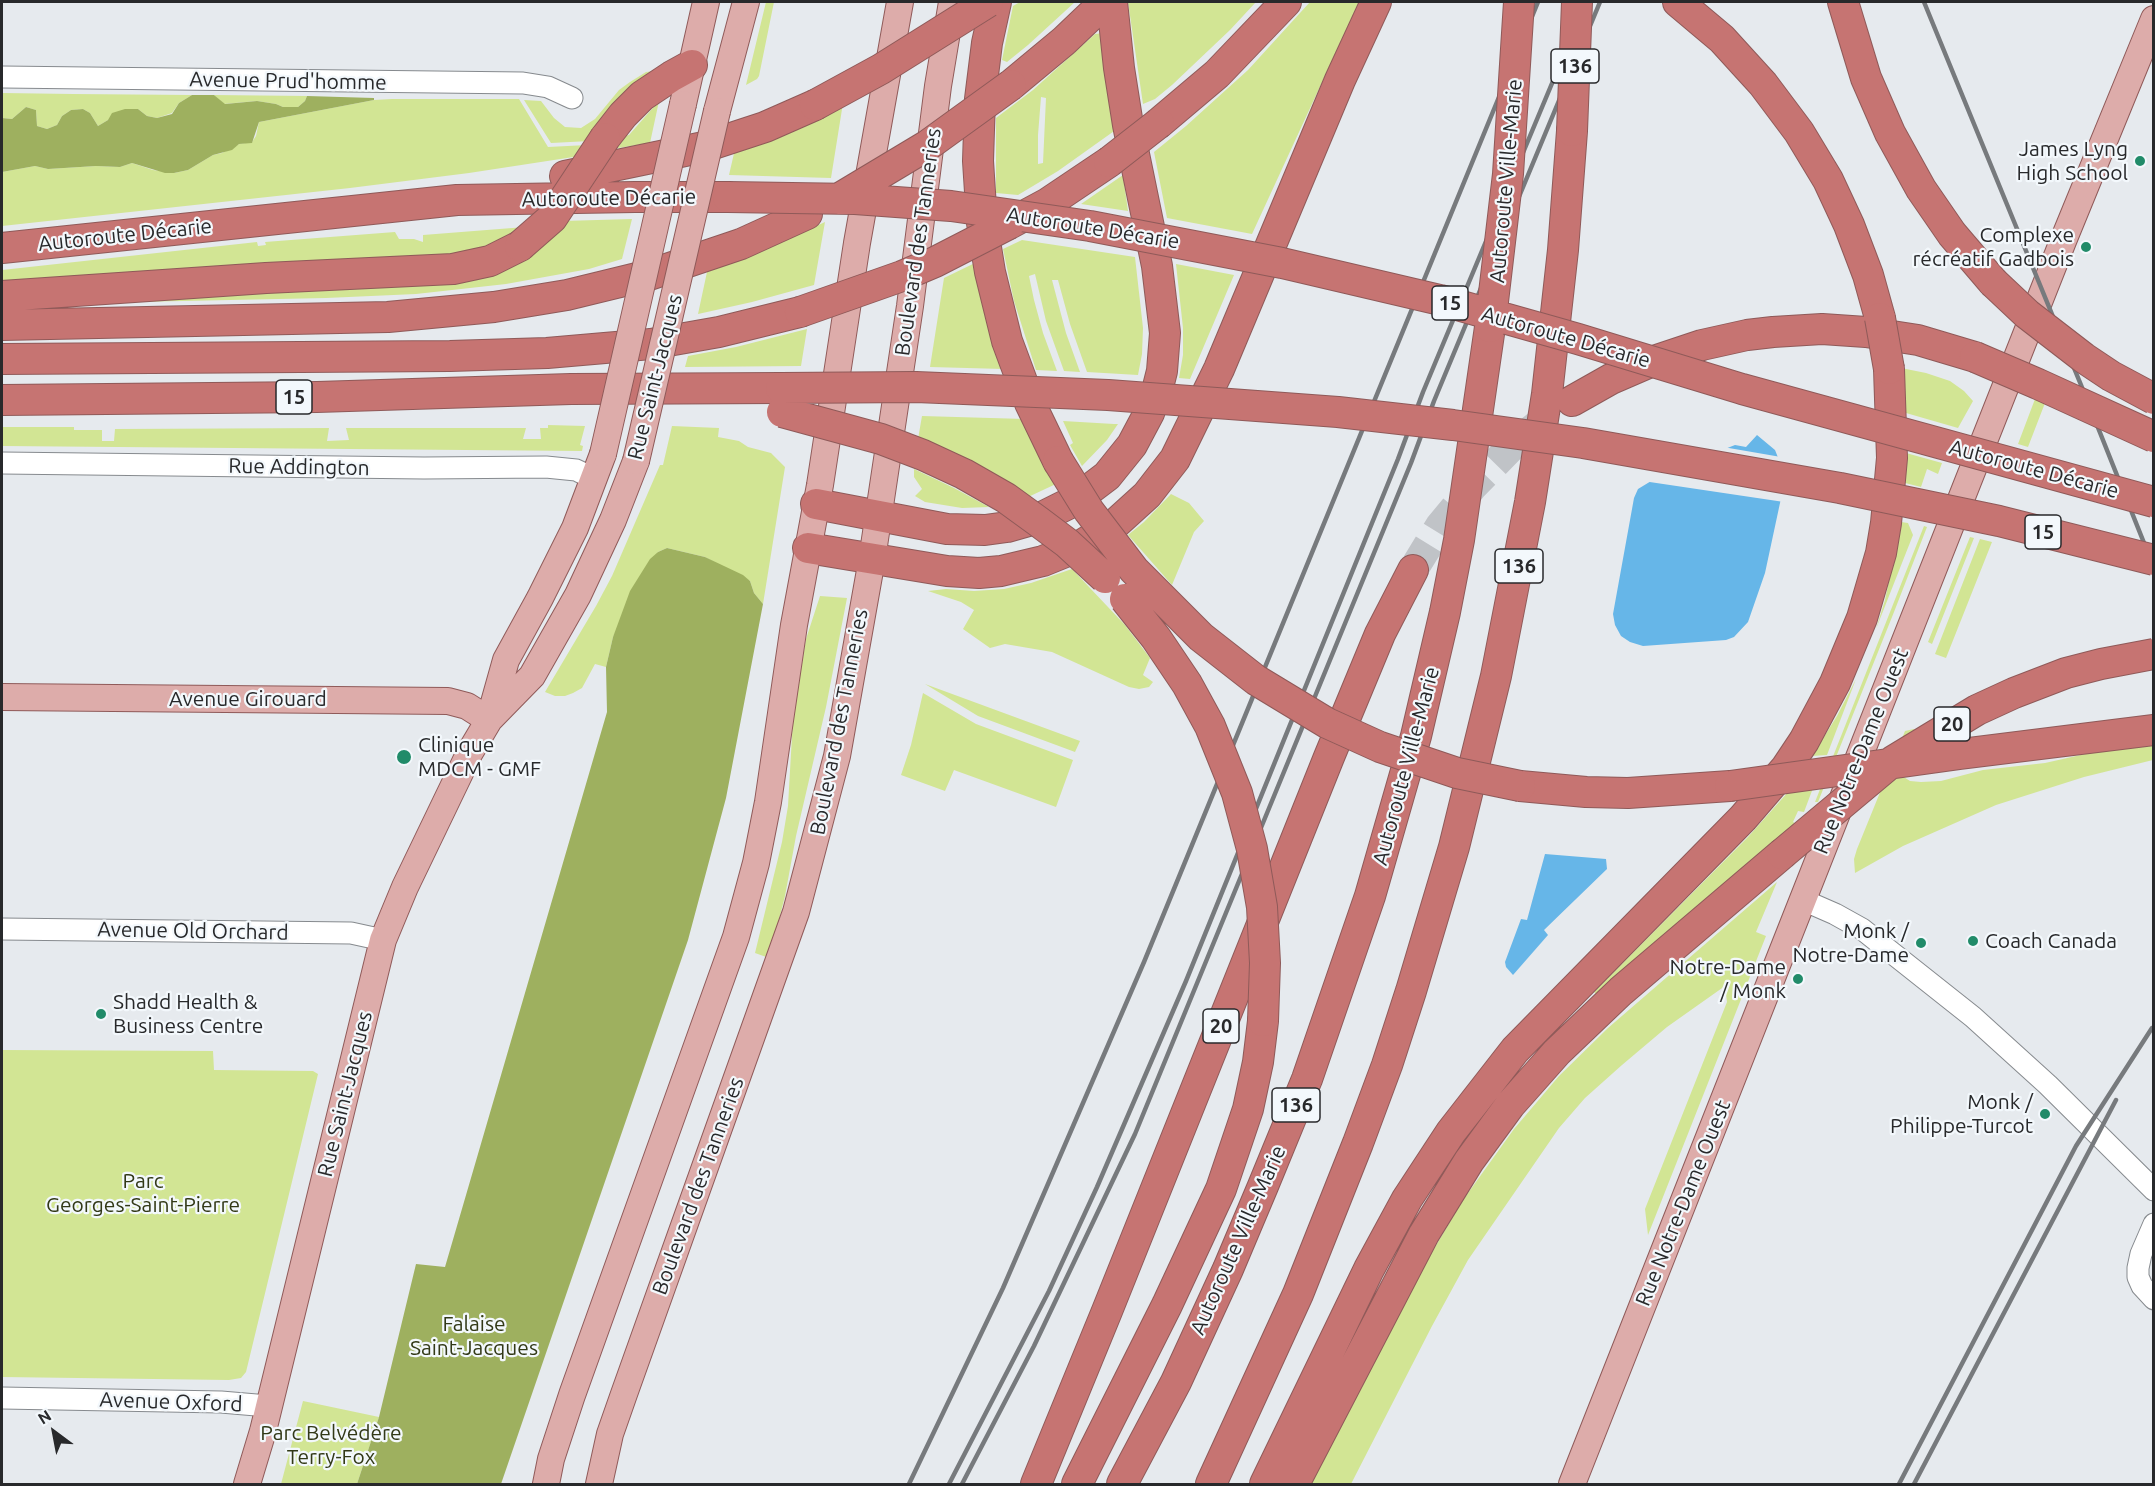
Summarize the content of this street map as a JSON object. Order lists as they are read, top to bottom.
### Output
{
  "streets": {
    "highway": [
      "136",
      "Autoroute Ville-Marie",
      "Autoroute Décarie",
      "15",
      "20"
    ],
    "main road": [
      "Boulevard des Tanneries",
      "Rue Saint-Jacques",
      "Avenue Girouard",
      "Rue Notre-Dame Ouest"
    ],
    "street": [
      "Avenue Prud'homme",
      "Rue Addington",
      "Avenue Old Orchard",
      "Avenue Oxford"
    ]
  },
  "crossings": [
    ["Rue Saint-Jacques", "Rue Addington"],
    ["Rue Saint-Jacques", "Avenue Girouard"],
    ["Rue Saint-Jacques", "Avenue Old Orchard"],
    ["Rue Saint-Jacques", "Avenue Oxford"]
  ],
  "parks": ["Parc Georges-Saint-Pierre", "Falaise Saint-Jacques", "Parc Belvédère Terry-Fox"],
  "places": [
    "James Lyng High School",
    "Complexe récréatif Gadbois",
    "Clinique MDCM - GMF",
    "Coach Canada",
    "Monk / Notre-Dame",
    "Notre-Dame / Monk",
    "Shadd Health & Business Centre",
    "Monk / Philippe-Turcot"
  ],
  "north": "top left"
}
